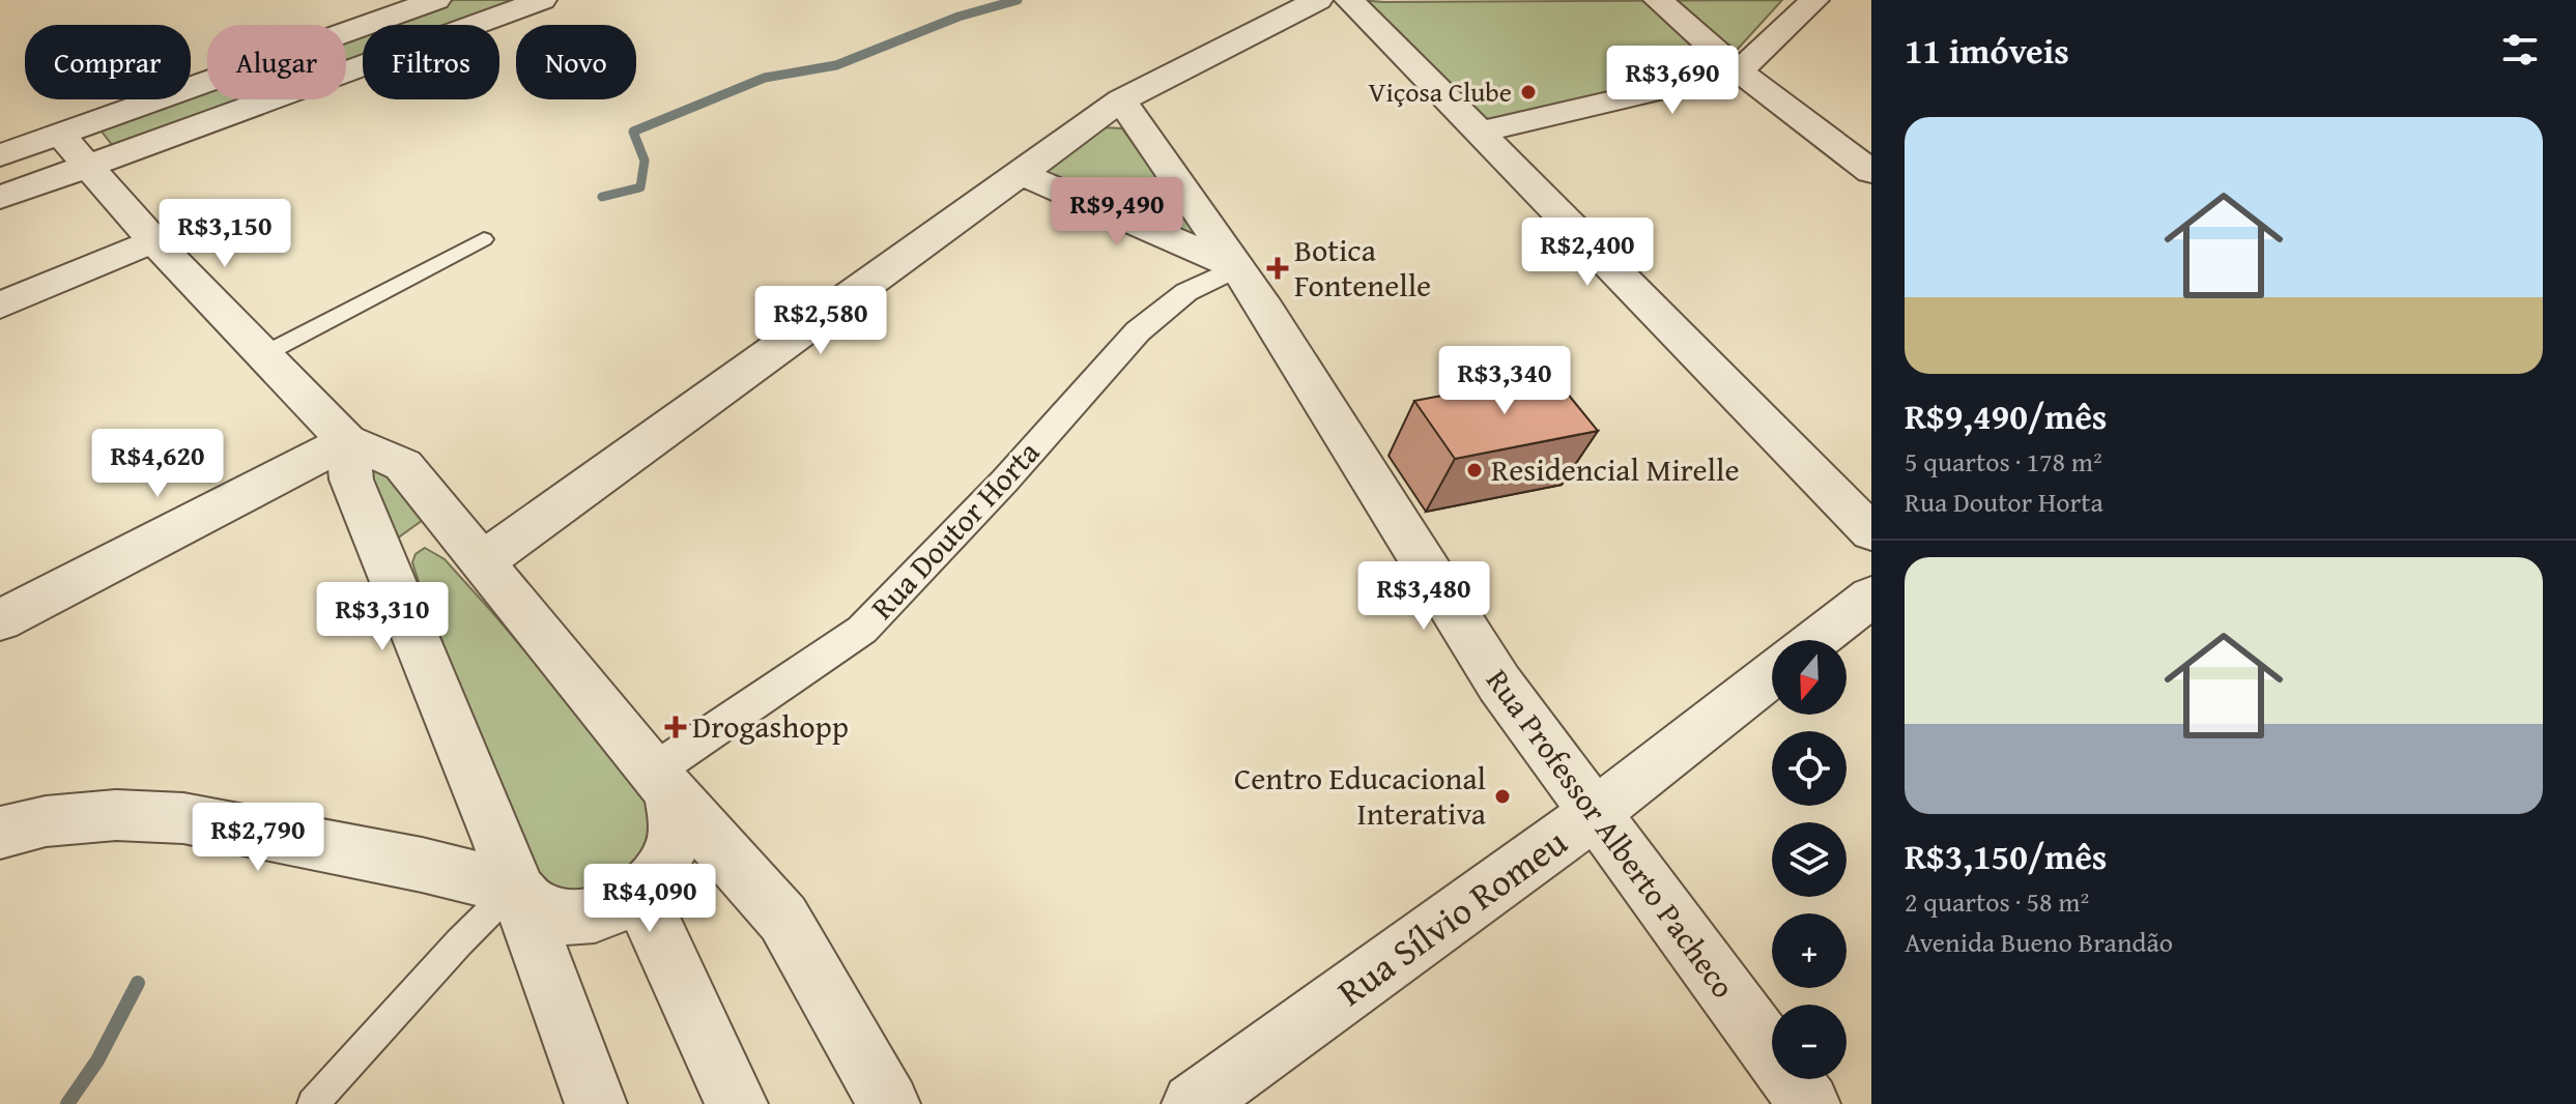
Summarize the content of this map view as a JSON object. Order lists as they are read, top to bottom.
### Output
{
  "streets": {
    "street": ["Rua Doutor Horta", "Rua Professor Alberto Pacheco", "Rua Sílvio Romeu"]
  },
  "crossings": [
    ["Rua Doutor Horta", "Rua Professor Alberto Pacheco"],
    ["Rua Professor Alberto Pacheco", "Rua Sílvio Romeu"]
  ],
  "places": {
    "other": ["Viçosa Clube", "Residencial Mirelle", "Centro Educacional Interativa"],
    "health": ["Botica Fontenelle", "Drogashopp"]
  },
  "north": "bottom",
  "page": {
    "heading": "11 imóveis",
    "chip": [
      "Comprar",
      "Alugar",
      "Filtros",
      "Novo"
    ],
    "price": [
      "R$3,690",
      "R$9,490",
      "R$3,150",
      "R$2,400",
      "R$2,580",
      "R$3,340",
      "R$4,620",
      "R$3,480",
      "R$3,310",
      "R$2,790",
      "R$4,090"
    ],
    "list": [
      {
        "name": "R$9,490/mês",
        "note": "5 quartos · 178 m² · Rua Doutor Horta"
      },
      {
        "name": "R$3,150/mês",
        "note": "2 quartos · 58 m² · Avenida Bueno Brandão"
      }
    ],
    "map_buttons": ["+", "−"]
  }
}
